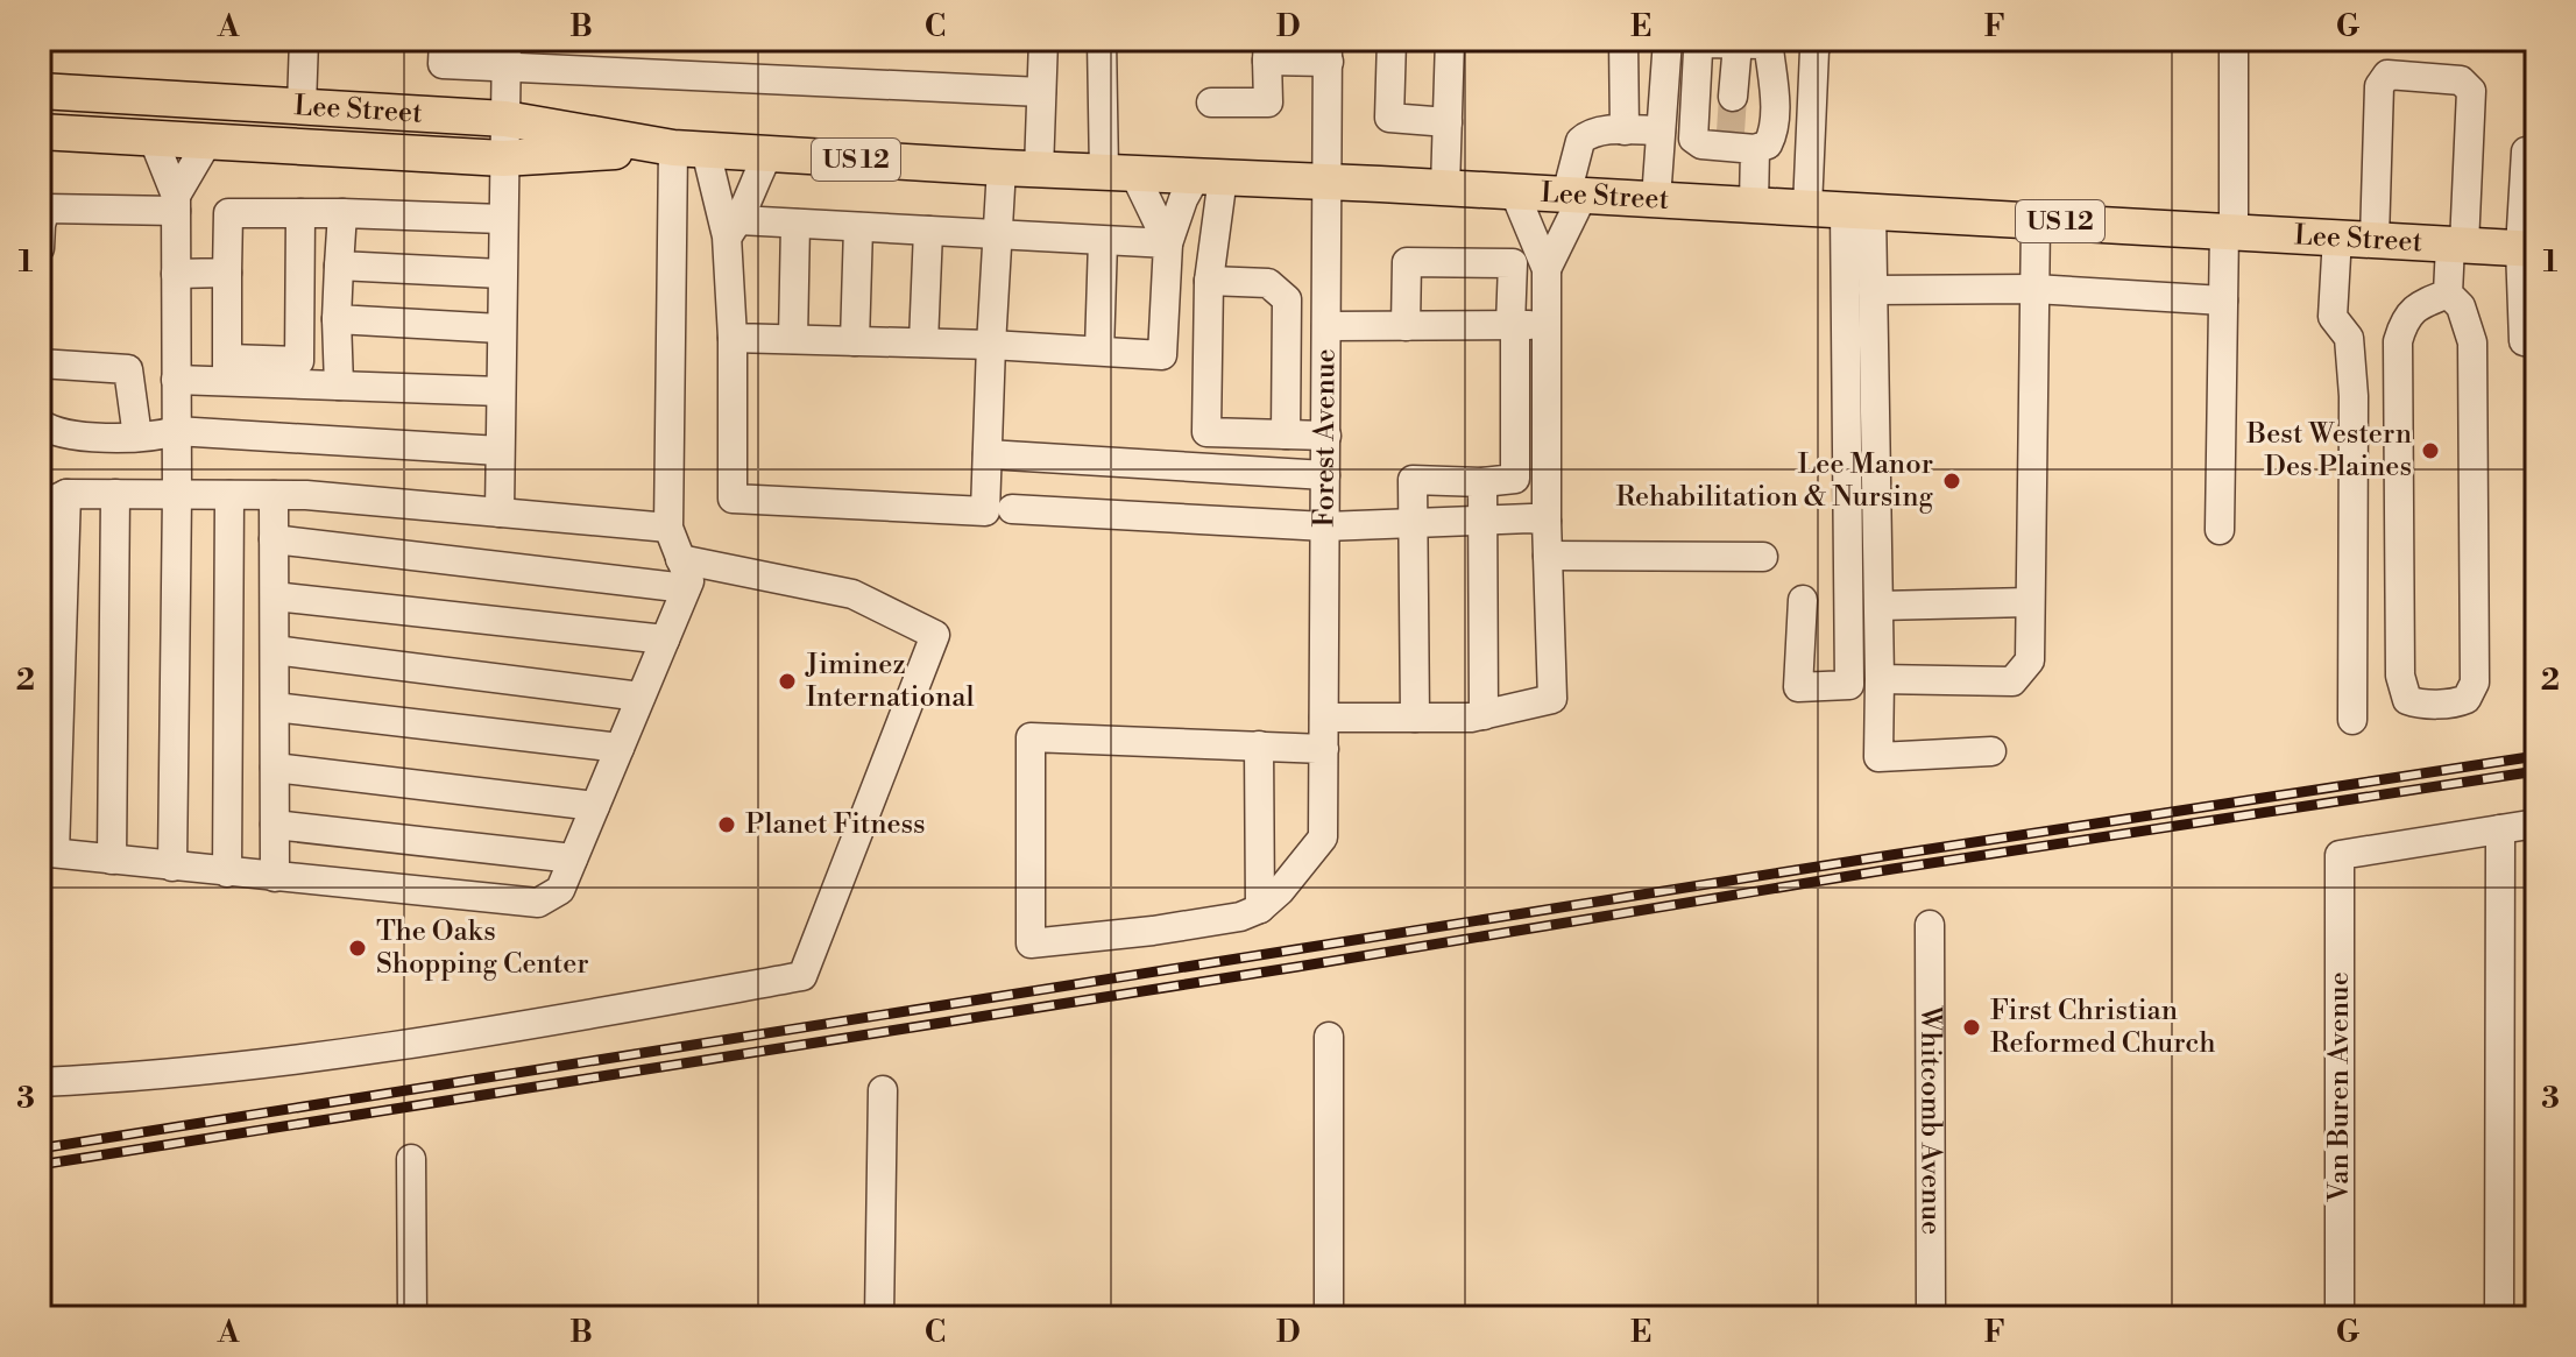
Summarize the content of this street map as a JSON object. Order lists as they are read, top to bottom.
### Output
{
  "streets": {
    "main road": ["Lee Street", "US 12"],
    "street": ["Forest Avenue", "Van Buren Avenue", "Whitcomb Avenue"]
  },
  "crossings": [
    ["Lee Street", "Forest Avenue"]
  ],
  "places": [
    "Best Western Des Plaines",
    "Lee Manor Rehabilitation & Nursing",
    "Jiminez International",
    "Planet Fitness",
    "The Oaks Shopping Center",
    "First Christian Reformed Church"
  ],
  "grid": {
    "columns": [
      "A",
      "B",
      "C",
      "D",
      "E",
      "F",
      "G"
    ],
    "rows": ["1", "2", "3"]
  }
}
